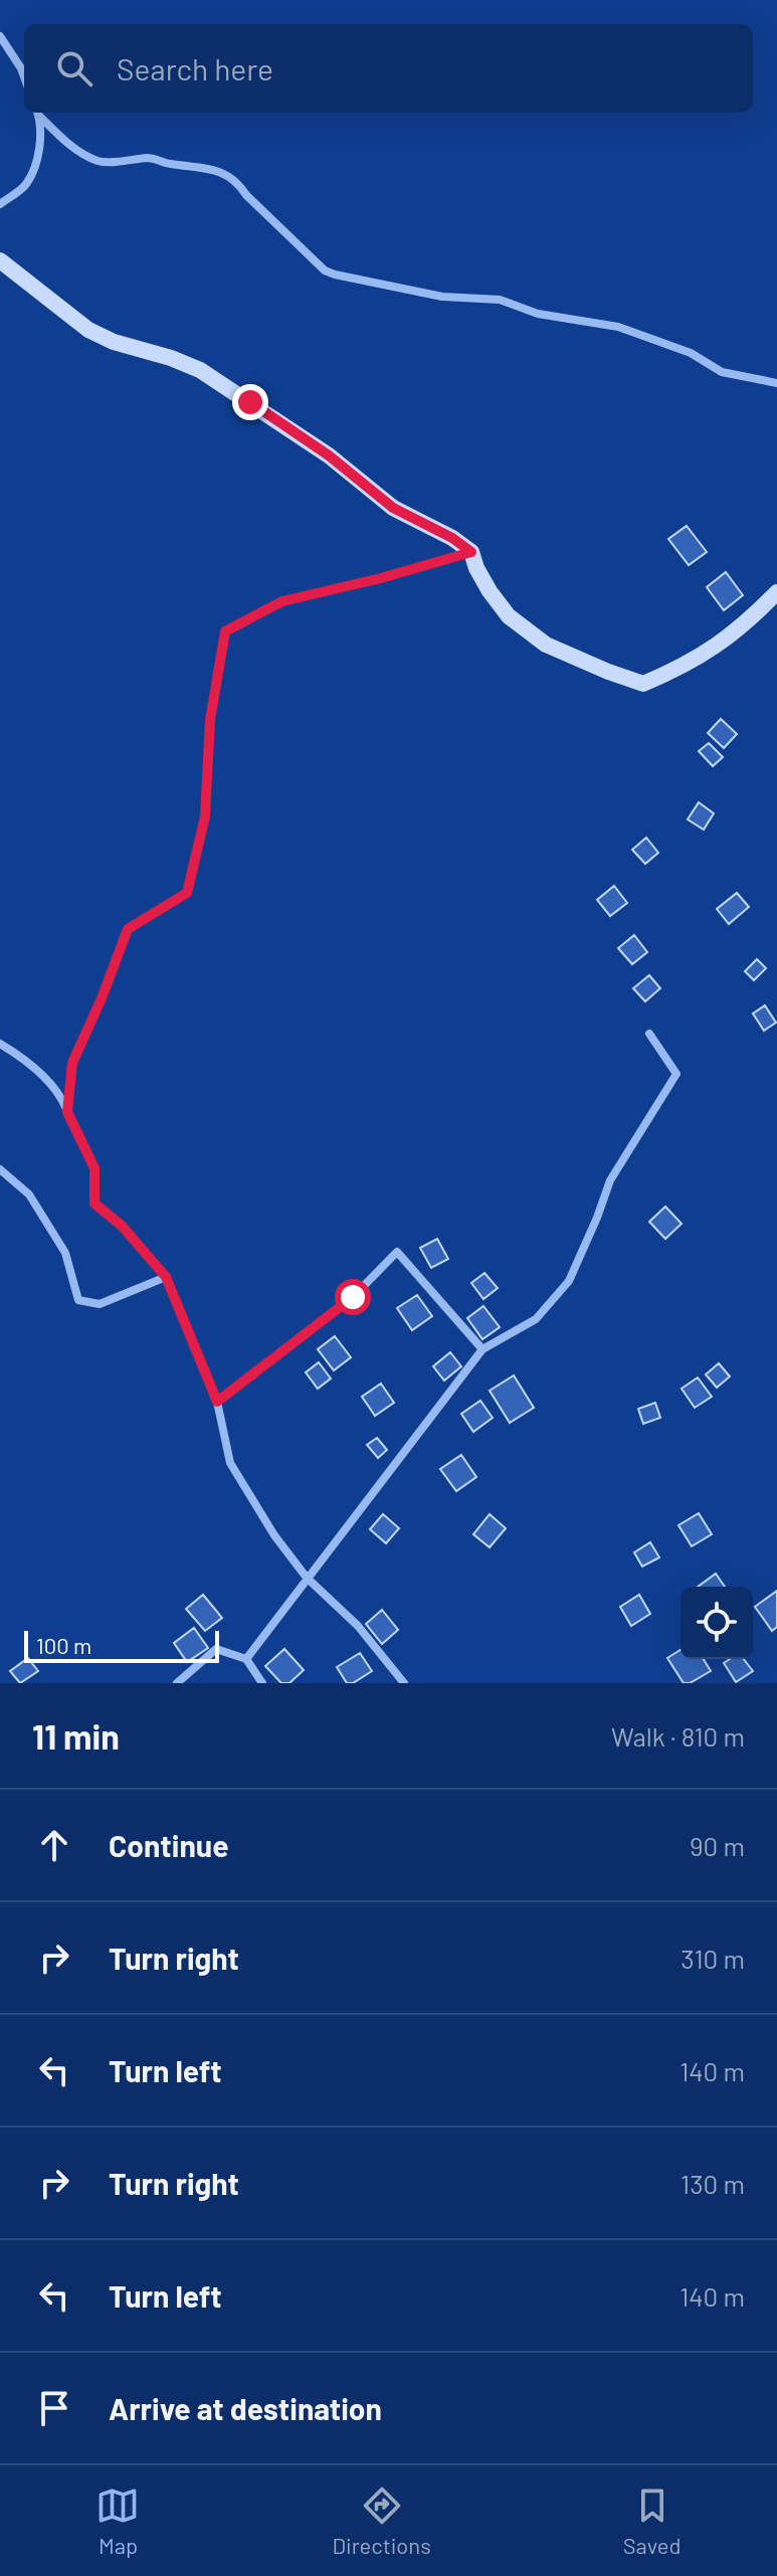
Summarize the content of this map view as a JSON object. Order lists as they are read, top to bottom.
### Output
{
  "scale_bar": "100 m",
  "page": {
    "search": "Search here",
    "scale": "100 m",
    "heading": ["11 min", "Walk · 810 m"],
    "list": [
      ["Continue", "90 m"],
      ["Turn right", "310 m"],
      ["Turn left", "140 m"],
      ["Turn right", "130 m"],
      ["Turn left", "140 m"],
      "Arrive at destination"
    ],
    "nav": ["Map", "Directions", "Saved"]
  }
}
